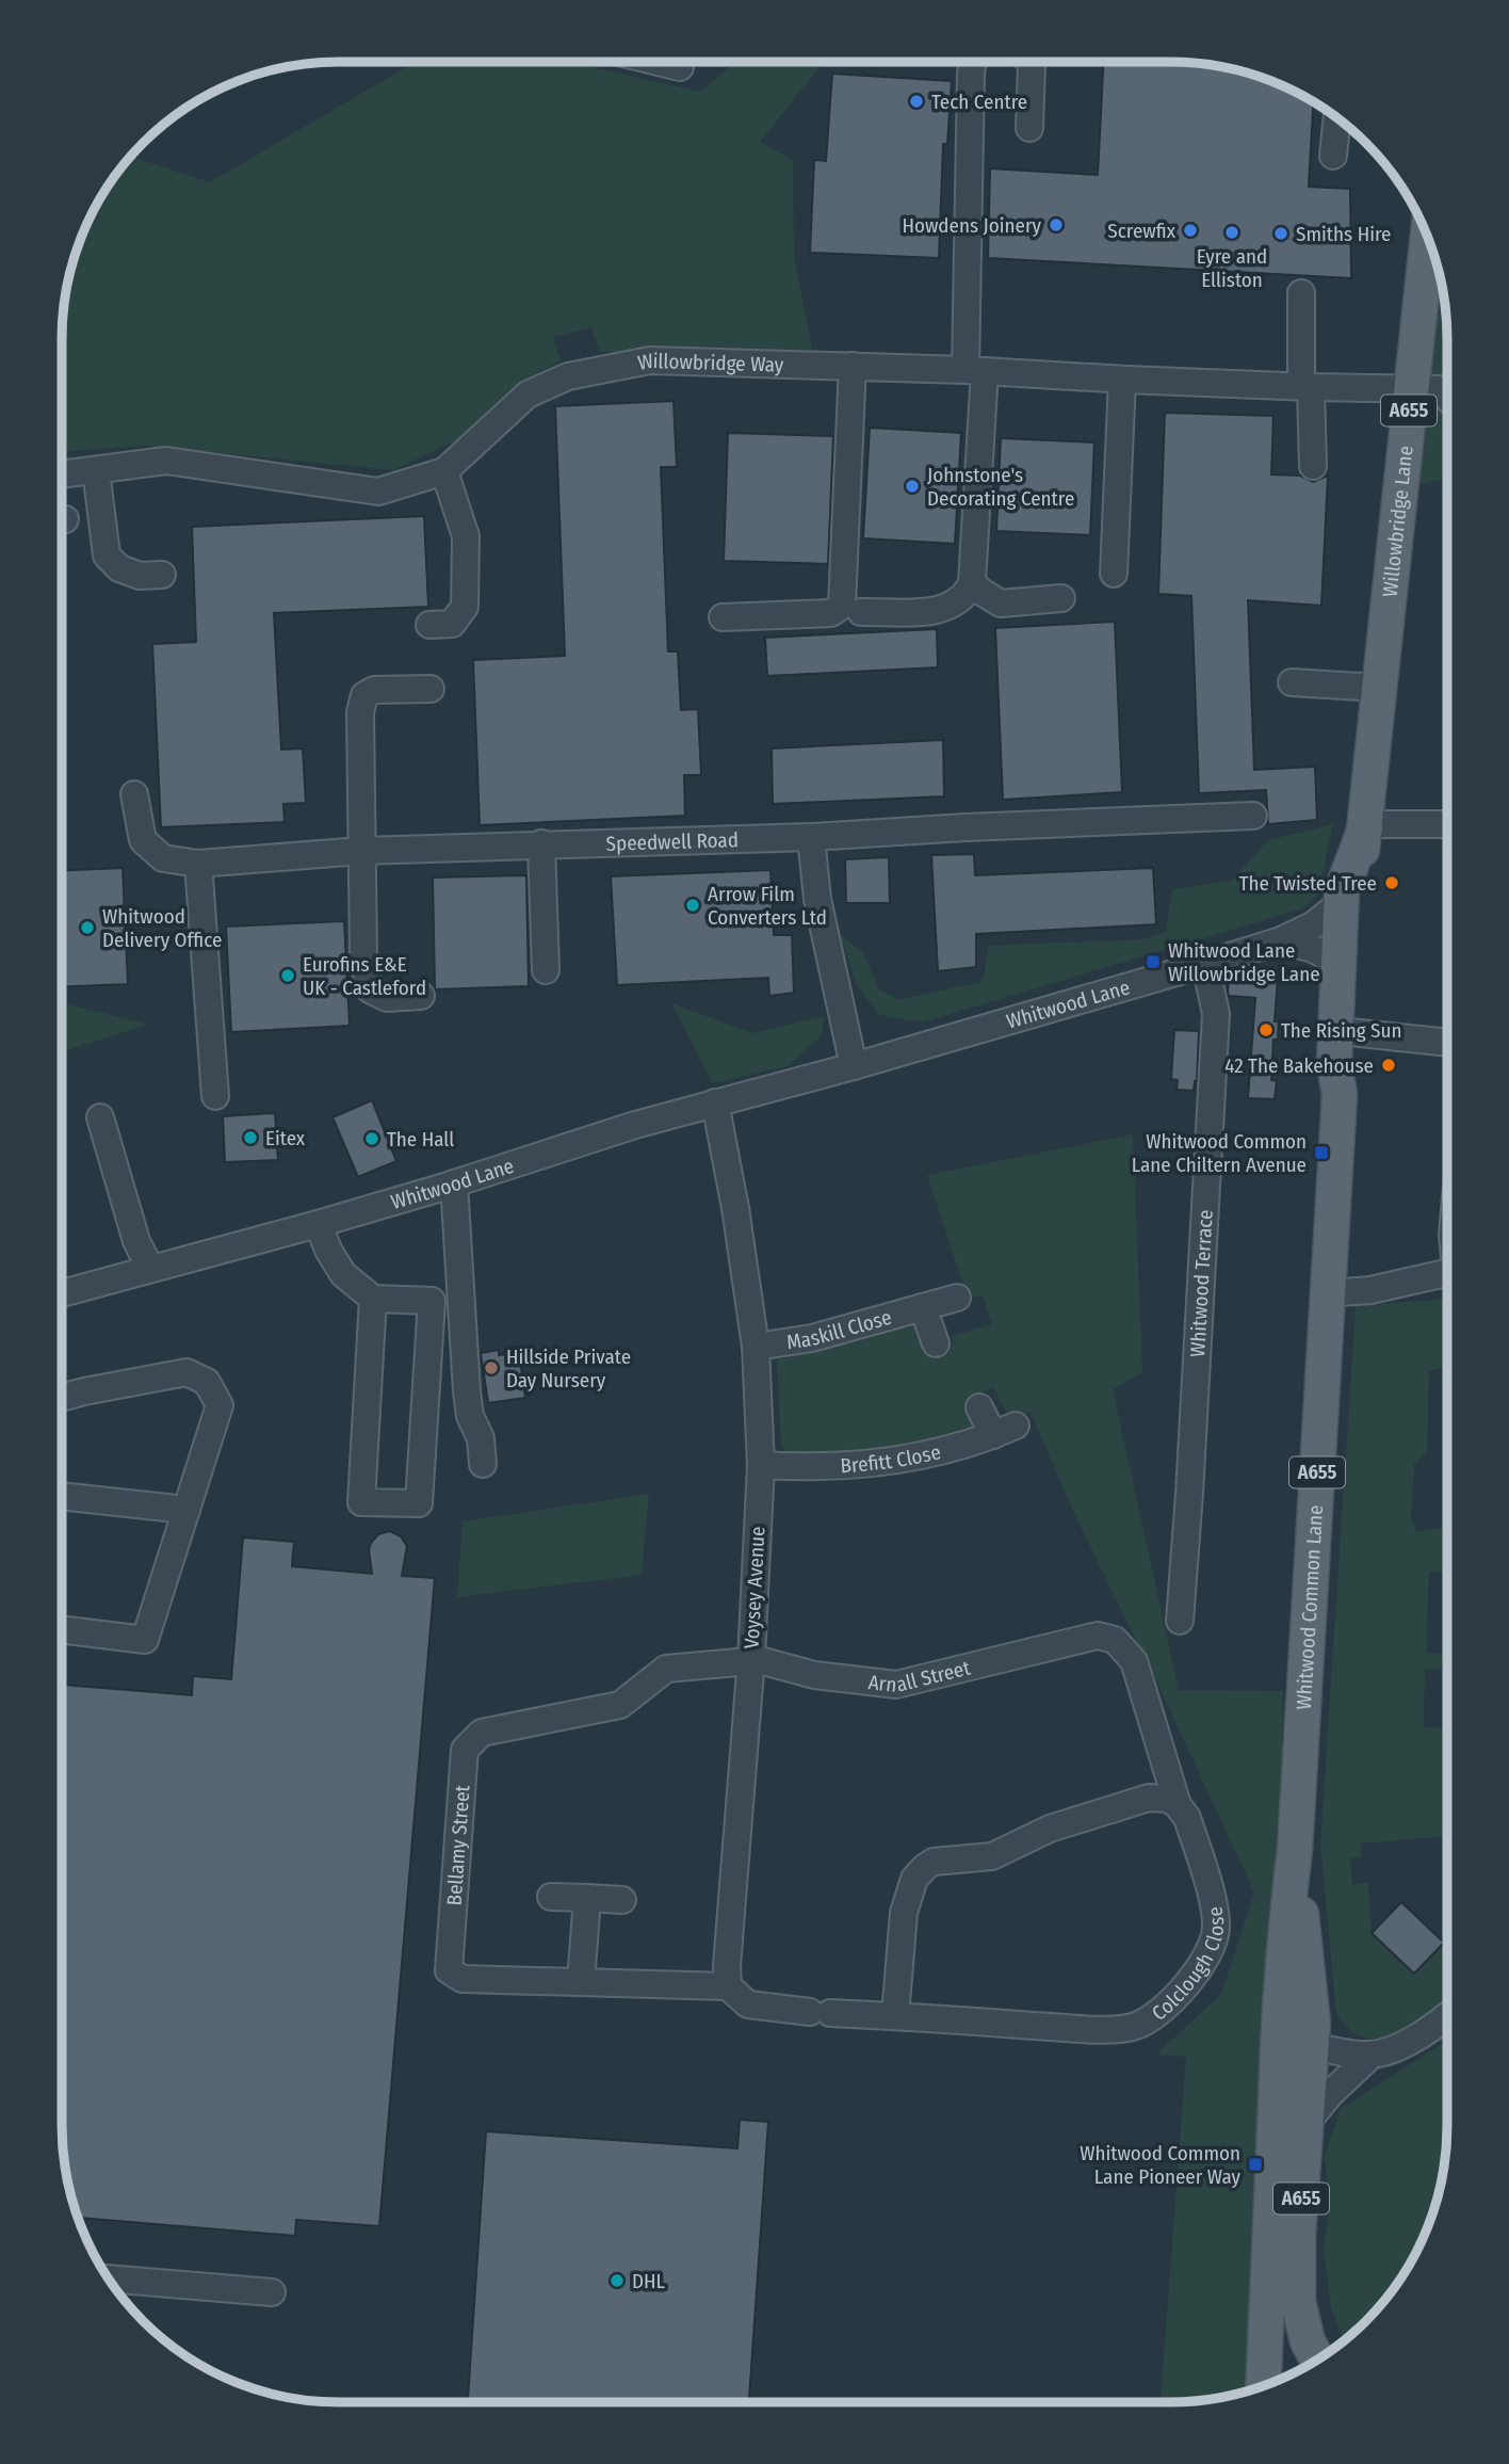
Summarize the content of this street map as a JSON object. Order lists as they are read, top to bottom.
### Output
{
  "streets": {
    "main road": ["A655", "Willowbridge Lane", "Whitwood Common Lane"],
    "street": [
      "Willowbridge Way",
      "Speedwell Road",
      "Whitwood Lane",
      "Whitwood Terrace",
      "Maskill Close",
      "Brefitt Close",
      "Voysey Avenue",
      "Arnall Street",
      "Bellamy Street",
      "Colclough Close"
    ]
  },
  "crossings": [
    ["Willowbridge Way", "Willowbridge Lane"],
    ["Willowbridge Lane", "Whitwood Common Lane"],
    ["Whitwood Lane", "Whitwood Terrace"],
    ["Whitwood Lane", "Voysey Avenue"],
    ["Whitwood Lane", "Whitwood Common Lane"],
    ["Maskill Close", "Voysey Avenue"],
    ["Brefitt Close", "Voysey Avenue"],
    ["Voysey Avenue", "Arnall Street"],
    ["Voysey Avenue", "Bellamy Street"],
    ["Voysey Avenue", "Colclough Close"],
    ["Arnall Street", "Bellamy Street"],
    ["Arnall Street", "Colclough Close"],
    ["Bellamy Street", "Colclough Close"]
  ],
  "places": {
    "other": [
      "Tech Centre",
      "Howdens Joinery",
      "Screwfix",
      "Eyre and Elliston",
      "Smiths Hire",
      "Johnstone's Decorating Centre",
      "The Twisted Tree",
      "Arrow Film Converters Ltd",
      "Whitwood Delivery Office",
      "Eurofins E&E UK - Castleford",
      "The Rising Sun",
      "42 The Bakehouse",
      "Eitex",
      "The Hall",
      "Hillside Private Day Nursery",
      "DHL"
    ],
    "transit": ["Whitwood Lane Willowbridge Lane", "Whitwood Common Lane Chiltern Avenue", "Whitwood Common Lane Pioneer Way"]
  }
}
